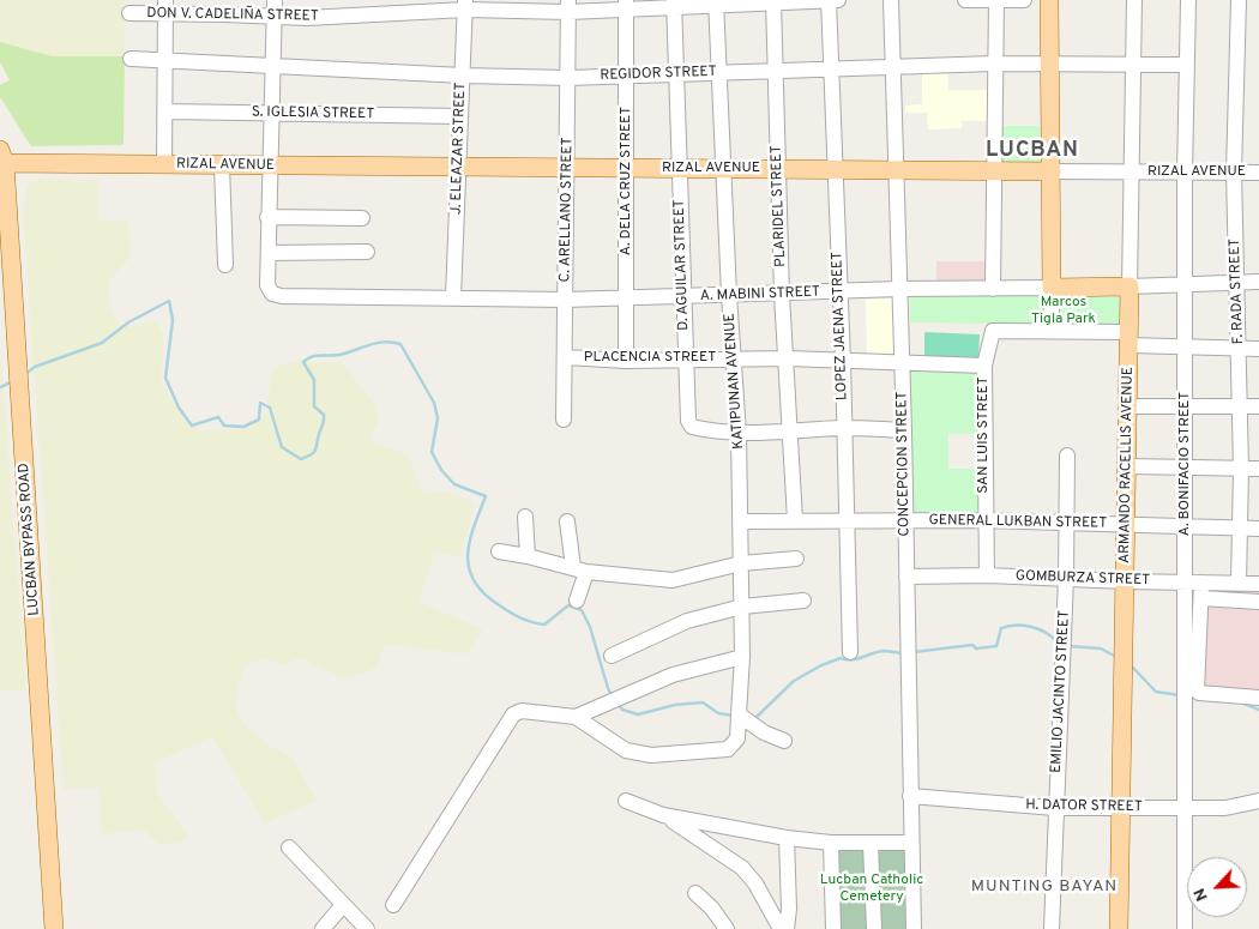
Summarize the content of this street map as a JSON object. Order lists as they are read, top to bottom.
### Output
{
  "streets": {
    "main road": [
      "RIZAL AVENUE",
      "A. MABINI STREET",
      "ARMANDO RACELLIS AVENUE",
      "LUCBAN BYPASS ROAD"
    ],
    "street": [
      "DON V. CADELIÑA STREET",
      "REGIDOR STREET",
      "S. IGLESIA STREET",
      "J. ELEAZAR STREET",
      "A. DELA CRUZ STREET",
      "PLARIDEL STREET",
      "C. ARELLANO STREET",
      "D. AGUILAR STREET",
      "F. RADA STREET",
      "LOPEZ JAENA STREET",
      "PLACENCIA STREET",
      "KATIPUNAN AVENUE",
      "SAN LUIS STREET",
      "CONCEPCION STREET",
      "A. BONIFACIO STREET",
      "GENERAL LUKBAN STREET",
      "GOMBURZA STREET",
      "EMILIO JACINTO STREET",
      "H. DATOR STREET"
    ]
  },
  "crossings": [
    ["DON V. CADELIÑA STREET", "J. ELEAZAR STREET"],
    ["DON V. CADELIÑA STREET", "A. DELA CRUZ STREET"],
    ["DON V. CADELIÑA STREET", "PLARIDEL STREET"],
    ["DON V. CADELIÑA STREET", "C. ARELLANO STREET"],
    ["DON V. CADELIÑA STREET", "D. AGUILAR STREET"],
    ["DON V. CADELIÑA STREET", "LOPEZ JAENA STREET"],
    ["DON V. CADELIÑA STREET", "KATIPUNAN AVENUE"],
    ["REGIDOR STREET", "J. ELEAZAR STREET"],
    ["REGIDOR STREET", "A. DELA CRUZ STREET"],
    ["REGIDOR STREET", "PLARIDEL STREET"],
    ["REGIDOR STREET", "C. ARELLANO STREET"],
    ["REGIDOR STREET", "D. AGUILAR STREET"],
    ["REGIDOR STREET", "LOPEZ JAENA STREET"],
    ["REGIDOR STREET", "KATIPUNAN AVENUE"],
    ["REGIDOR STREET", "CONCEPCION STREET"],
    ["REGIDOR STREET", "A. BONIFACIO STREET"],
    ["REGIDOR STREET", "ARMANDO RACELLIS AVENUE"],
    ["S. IGLESIA STREET", "J. ELEAZAR STREET"],
    ["J. ELEAZAR STREET", "RIZAL AVENUE"],
    ["J. ELEAZAR STREET", "A. MABINI STREET"],
    ["RIZAL AVENUE", "A. DELA CRUZ STREET"],
    ["RIZAL AVENUE", "PLARIDEL STREET"],
    ["RIZAL AVENUE", "C. ARELLANO STREET"],
    ["RIZAL AVENUE", "D. AGUILAR STREET"],
    ["RIZAL AVENUE", "F. RADA STREET"],
    ["RIZAL AVENUE", "LOPEZ JAENA STREET"],
    ["RIZAL AVENUE", "KATIPUNAN AVENUE"],
    ["RIZAL AVENUE", "CONCEPCION STREET"],
    ["RIZAL AVENUE", "A. BONIFACIO STREET"],
    ["RIZAL AVENUE", "ARMANDO RACELLIS AVENUE"],
    ["RIZAL AVENUE", "LUCBAN BYPASS ROAD"],
    ["A. DELA CRUZ STREET", "A. MABINI STREET"],
    ["A. DELA CRUZ STREET", "PLACENCIA STREET"],
    ["PLARIDEL STREET", "A. MABINI STREET"],
    ["PLARIDEL STREET", "PLACENCIA STREET"],
    ["PLARIDEL STREET", "GENERAL LUKBAN STREET"],
    ["C. ARELLANO STREET", "A. MABINI STREET"],
    ["C. ARELLANO STREET", "PLACENCIA STREET"],
    ["D. AGUILAR STREET", "A. MABINI STREET"],
    ["D. AGUILAR STREET", "PLACENCIA STREET"],
    ["D. AGUILAR STREET", "KATIPUNAN AVENUE"],
    ["F. RADA STREET", "A. MABINI STREET"],
    ["F. RADA STREET", "GENERAL LUKBAN STREET"],
    ["F. RADA STREET", "GOMBURZA STREET"],
    ["A. MABINI STREET", "LOPEZ JAENA STREET"],
    ["A. MABINI STREET", "KATIPUNAN AVENUE"],
    ["A. MABINI STREET", "CONCEPCION STREET"],
    ["A. MABINI STREET", "A. BONIFACIO STREET"],
    ["A. MABINI STREET", "ARMANDO RACELLIS AVENUE"],
    ["LOPEZ JAENA STREET", "PLACENCIA STREET"],
    ["LOPEZ JAENA STREET", "GENERAL LUKBAN STREET"],
    ["PLACENCIA STREET", "KATIPUNAN AVENUE"],
    ["PLACENCIA STREET", "SAN LUIS STREET"],
    ["PLACENCIA STREET", "CONCEPCION STREET"],
    ["KATIPUNAN AVENUE", "GENERAL LUKBAN STREET"],
    ["SAN LUIS STREET", "GENERAL LUKBAN STREET"],
    ["SAN LUIS STREET", "GOMBURZA STREET"],
    ["CONCEPCION STREET", "GENERAL LUKBAN STREET"],
    ["CONCEPCION STREET", "GOMBURZA STREET"],
    ["CONCEPCION STREET", "H. DATOR STREET"],
    ["A. BONIFACIO STREET", "GENERAL LUKBAN STREET"],
    ["A. BONIFACIO STREET", "GOMBURZA STREET"],
    ["A. BONIFACIO STREET", "H. DATOR STREET"],
    ["ARMANDO RACELLIS AVENUE", "GENERAL LUKBAN STREET"],
    ["ARMANDO RACELLIS AVENUE", "GOMBURZA STREET"],
    ["ARMANDO RACELLIS AVENUE", "H. DATOR STREET"],
    ["GENERAL LUKBAN STREET", "EMILIO JACINTO STREET"],
    ["GOMBURZA STREET", "EMILIO JACINTO STREET"],
    ["EMILIO JACINTO STREET", "H. DATOR STREET"]
  ],
  "districts": ["LUCBAN", "MUNTING BAYAN"],
  "parks": ["Marcos Tigla Park", "Lucban Catholic Cemetery"],
  "north": "bottom left"
}
